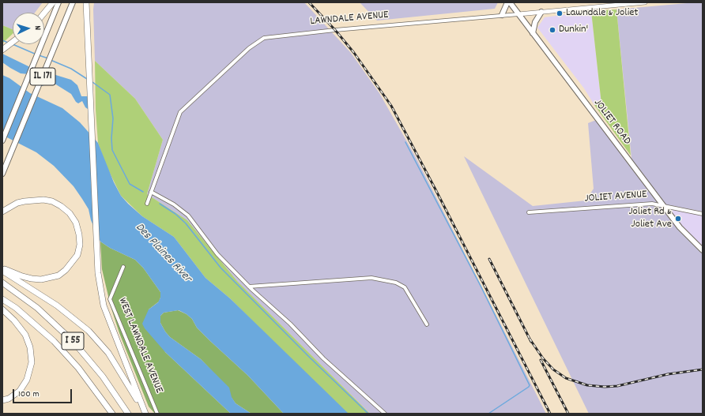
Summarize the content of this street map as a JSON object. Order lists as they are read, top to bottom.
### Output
{
  "streets": {
    "highway": ["I 55"],
    "main road": ["IL 171", "JOLIET ROAD"],
    "street": ["LAWNDALE AVENUE", "JOLIET AVENUE", "WEST LAWNDALE AVENUE"]
  },
  "crossings": [
    ["LAWNDALE AVENUE", "JOLIET ROAD"],
    ["JOLIET ROAD", "JOLIET AVENUE"]
  ],
  "water": ["Des Plaines River"],
  "places": ["Lawndale & Joliet", "Dunkin'", "Joliet Rd & Joliet Ave"],
  "scale_bar": "100 m",
  "north": "right"
}
